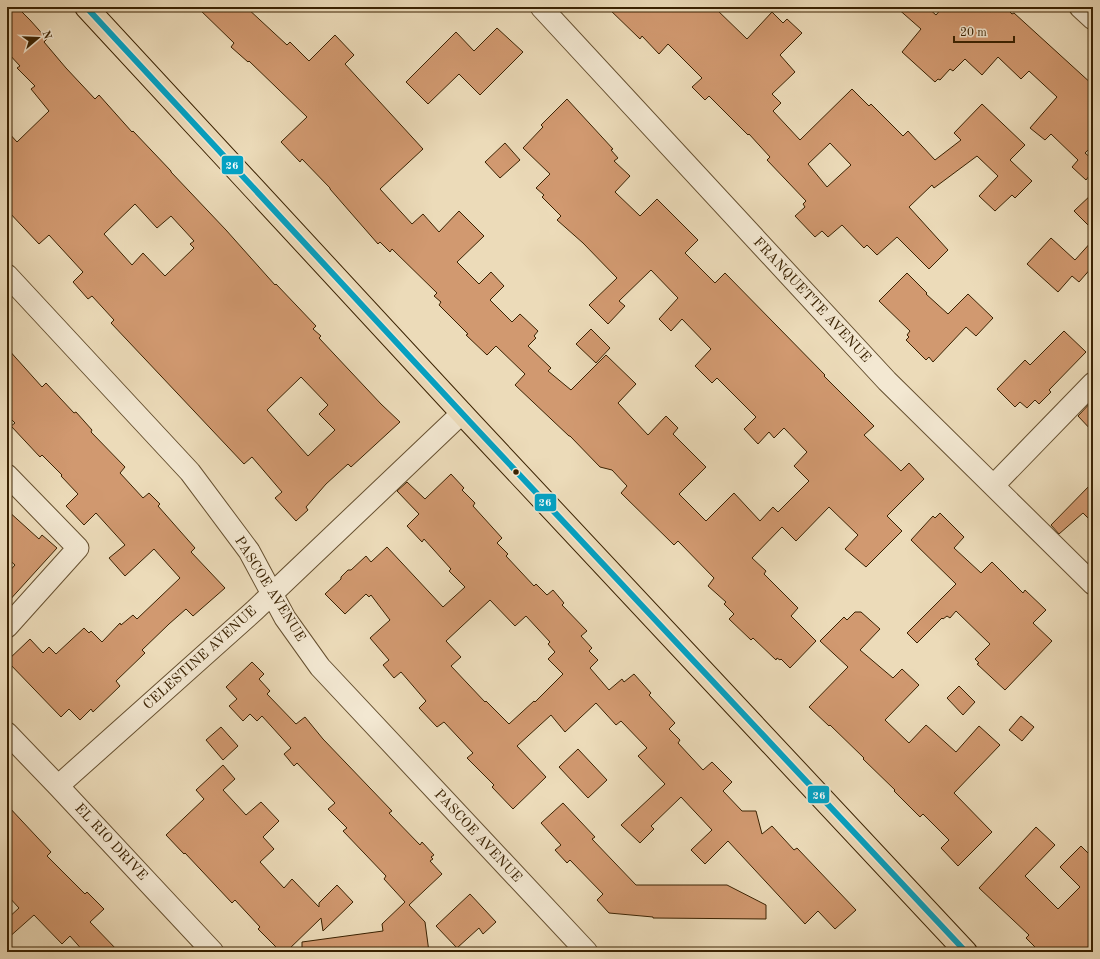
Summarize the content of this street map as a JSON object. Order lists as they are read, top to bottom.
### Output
{
  "streets": {
    "street": [
      "FRANQUETTE AVENUE",
      "PASCOE AVENUE",
      "CELESTINE AVENUE",
      "EL RIO DRIVE"
    ]
  },
  "crossings": [
    ["PASCOE AVENUE", "CELESTINE AVENUE"],
    ["CELESTINE AVENUE", "EL RIO DRIVE"]
  ],
  "lines": ["transit line 26"],
  "scale_bar": "20 m",
  "north": "right"
}
